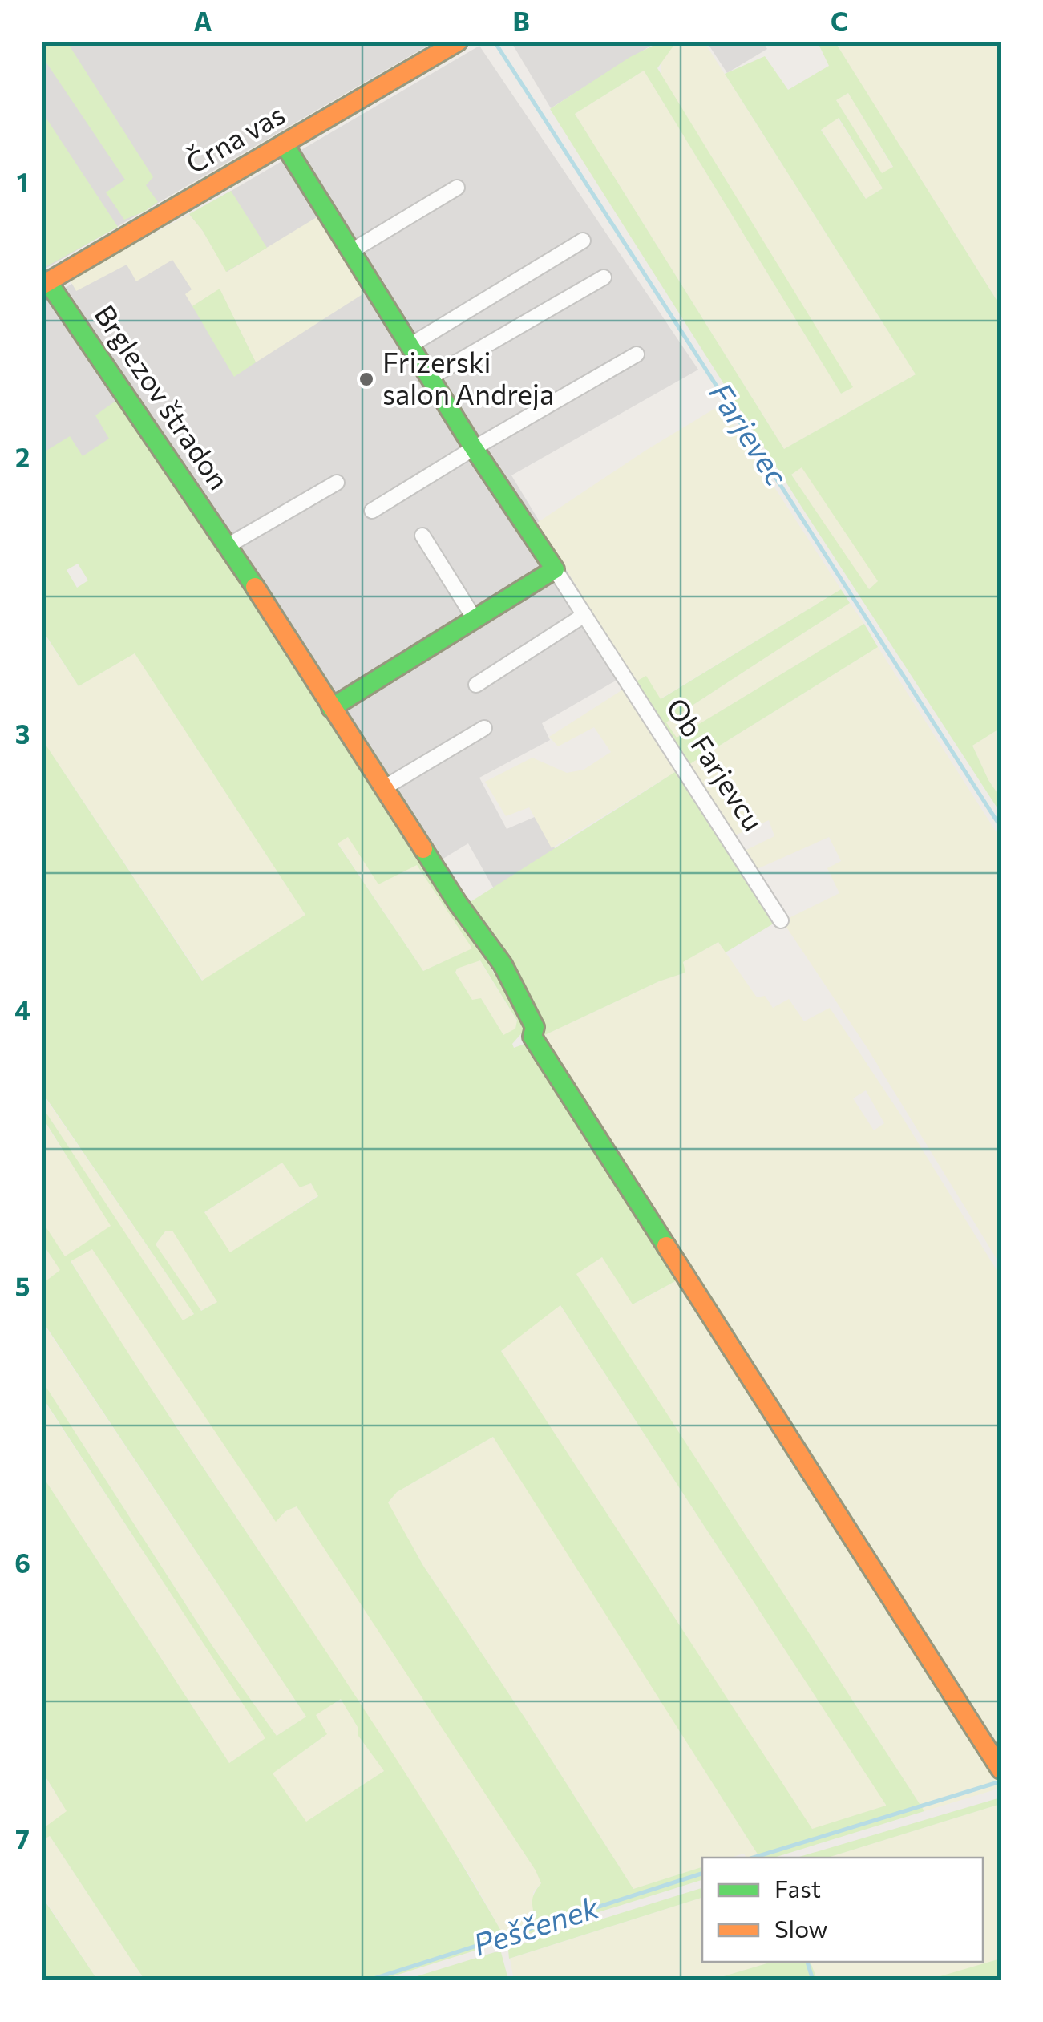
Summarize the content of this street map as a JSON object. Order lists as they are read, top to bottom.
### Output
{
  "streets": {
    "street": ["Črna vas", "Brglezov štradon", "Ob Farjevcu"]
  },
  "crossings": [
    ["Črna vas", "Brglezov štradon"]
  ],
  "water": ["Farjevec", "Peščenek"],
  "places": ["Frizerski salon Andreja"],
  "legend": ["Fast", "Slow"],
  "grid": {
    "columns": ["A", "B", "C"],
    "rows": [
      "1",
      "2",
      "3",
      "4",
      "5",
      "6",
      "7"
    ]
  }
}
